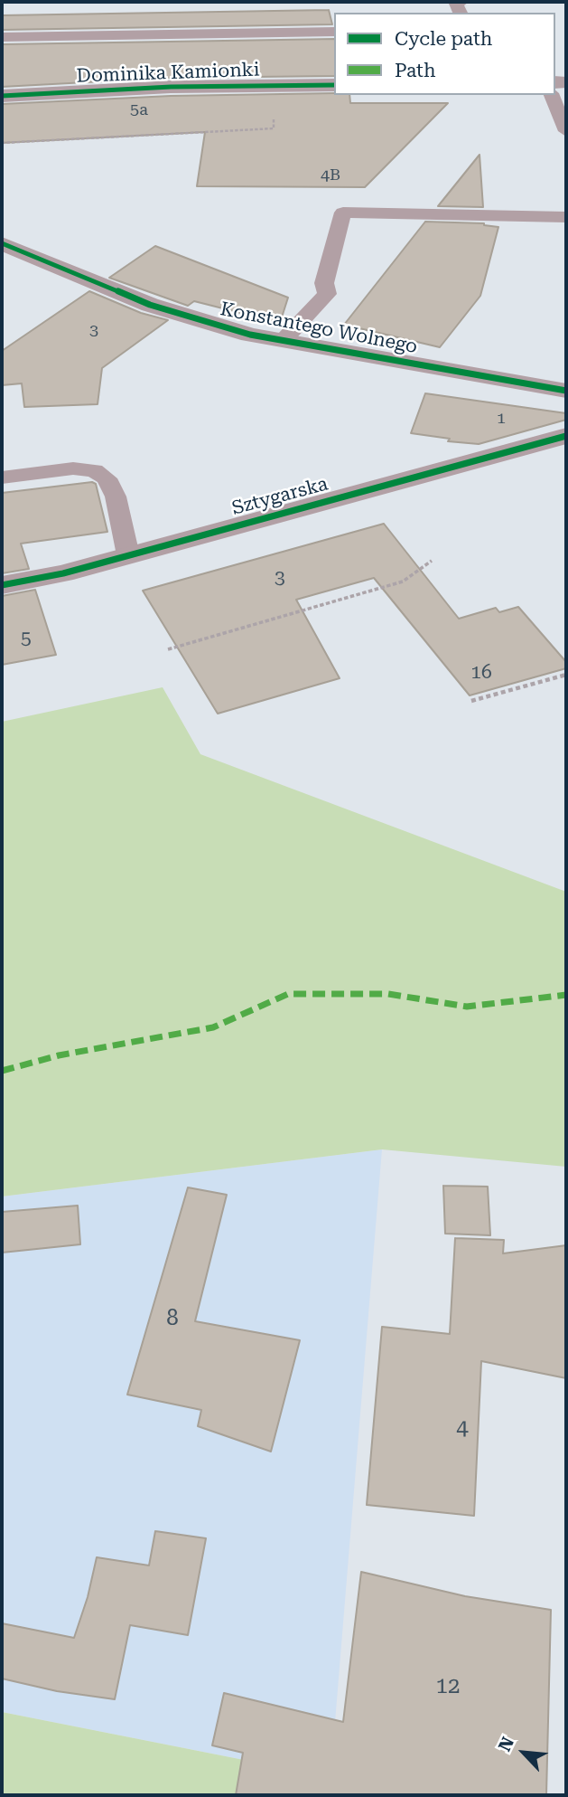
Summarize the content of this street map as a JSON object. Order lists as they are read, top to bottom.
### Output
{
  "streets": {
    "street": ["Dominika Kamionki", "Konstantego Wolnego", "Sztygarska"]
  },
  "house_numbers": [
    "5a",
    "4B",
    "3",
    "1",
    "3",
    "5",
    "16",
    "8",
    "4",
    "12"
  ],
  "legend": ["Cycle path", "Path"],
  "north": "top left"
}
